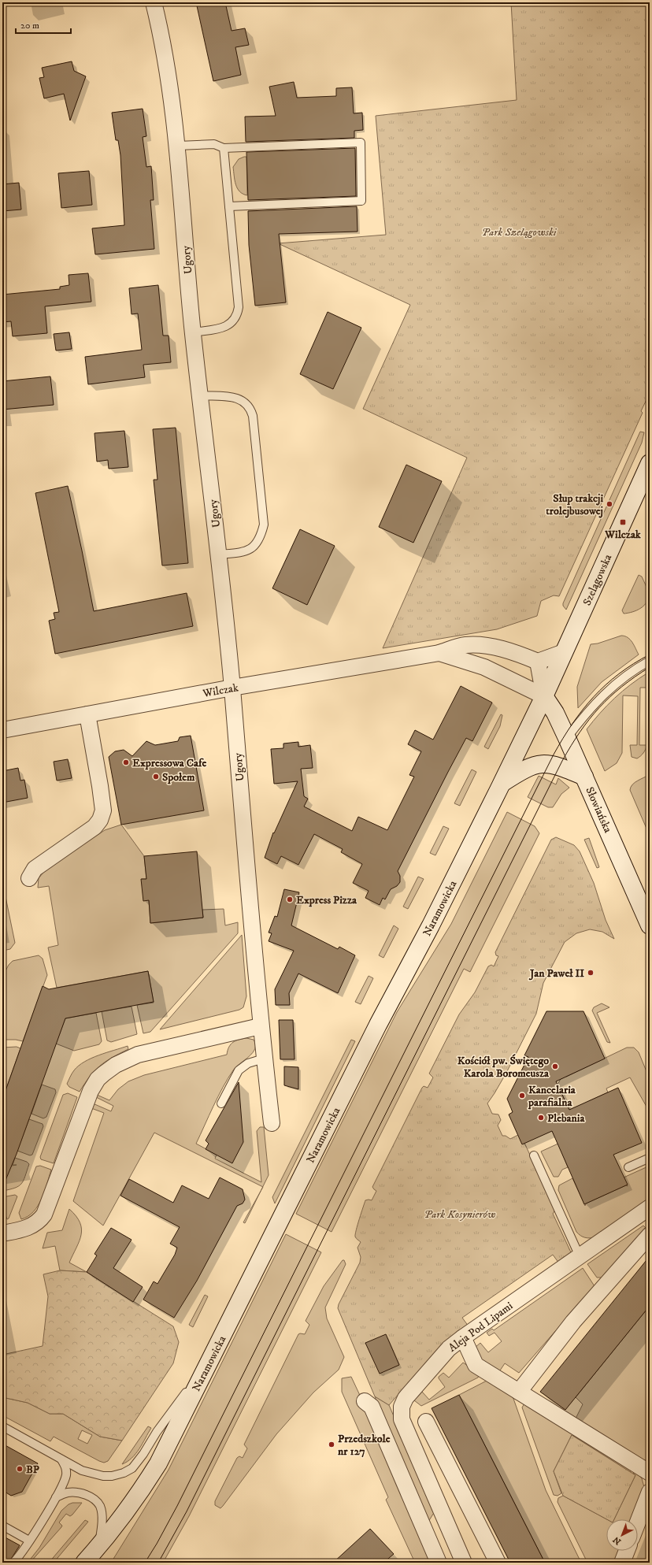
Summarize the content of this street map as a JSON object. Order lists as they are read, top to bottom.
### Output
{
  "streets": {
    "street": [
      "Ugory",
      "Szelągowska",
      "Wilczak",
      "Słowiańska",
      "Naramowicka",
      "Aleja Pod Lipami"
    ]
  },
  "crossings": [
    ["Ugory", "Wilczak"],
    ["Szelągowska", "Wilczak"],
    ["Szelągowska", "Słowiańska"],
    ["Szelągowska", "Naramowicka"],
    ["Wilczak", "Słowiańska"],
    ["Wilczak", "Naramowicka"],
    ["Słowiańska", "Naramowicka"]
  ],
  "parks": ["Park Szelągowski", "Park Kosynierów"],
  "places": {
    "other": [
      "Słup trakcji trolejbusowej",
      "Expressowa Cafe",
      "Społem",
      "Express Pizza",
      "Jan Paweł II",
      "Kościół pw. Świętego Karola Boromeusza",
      "Kancelaria parafialna",
      "Plebania",
      "Przedszkole nr 127",
      "BP"
    ],
    "transit": ["Wilczak"]
  },
  "scale_bar": "20 m",
  "north": "bottom left"
}
